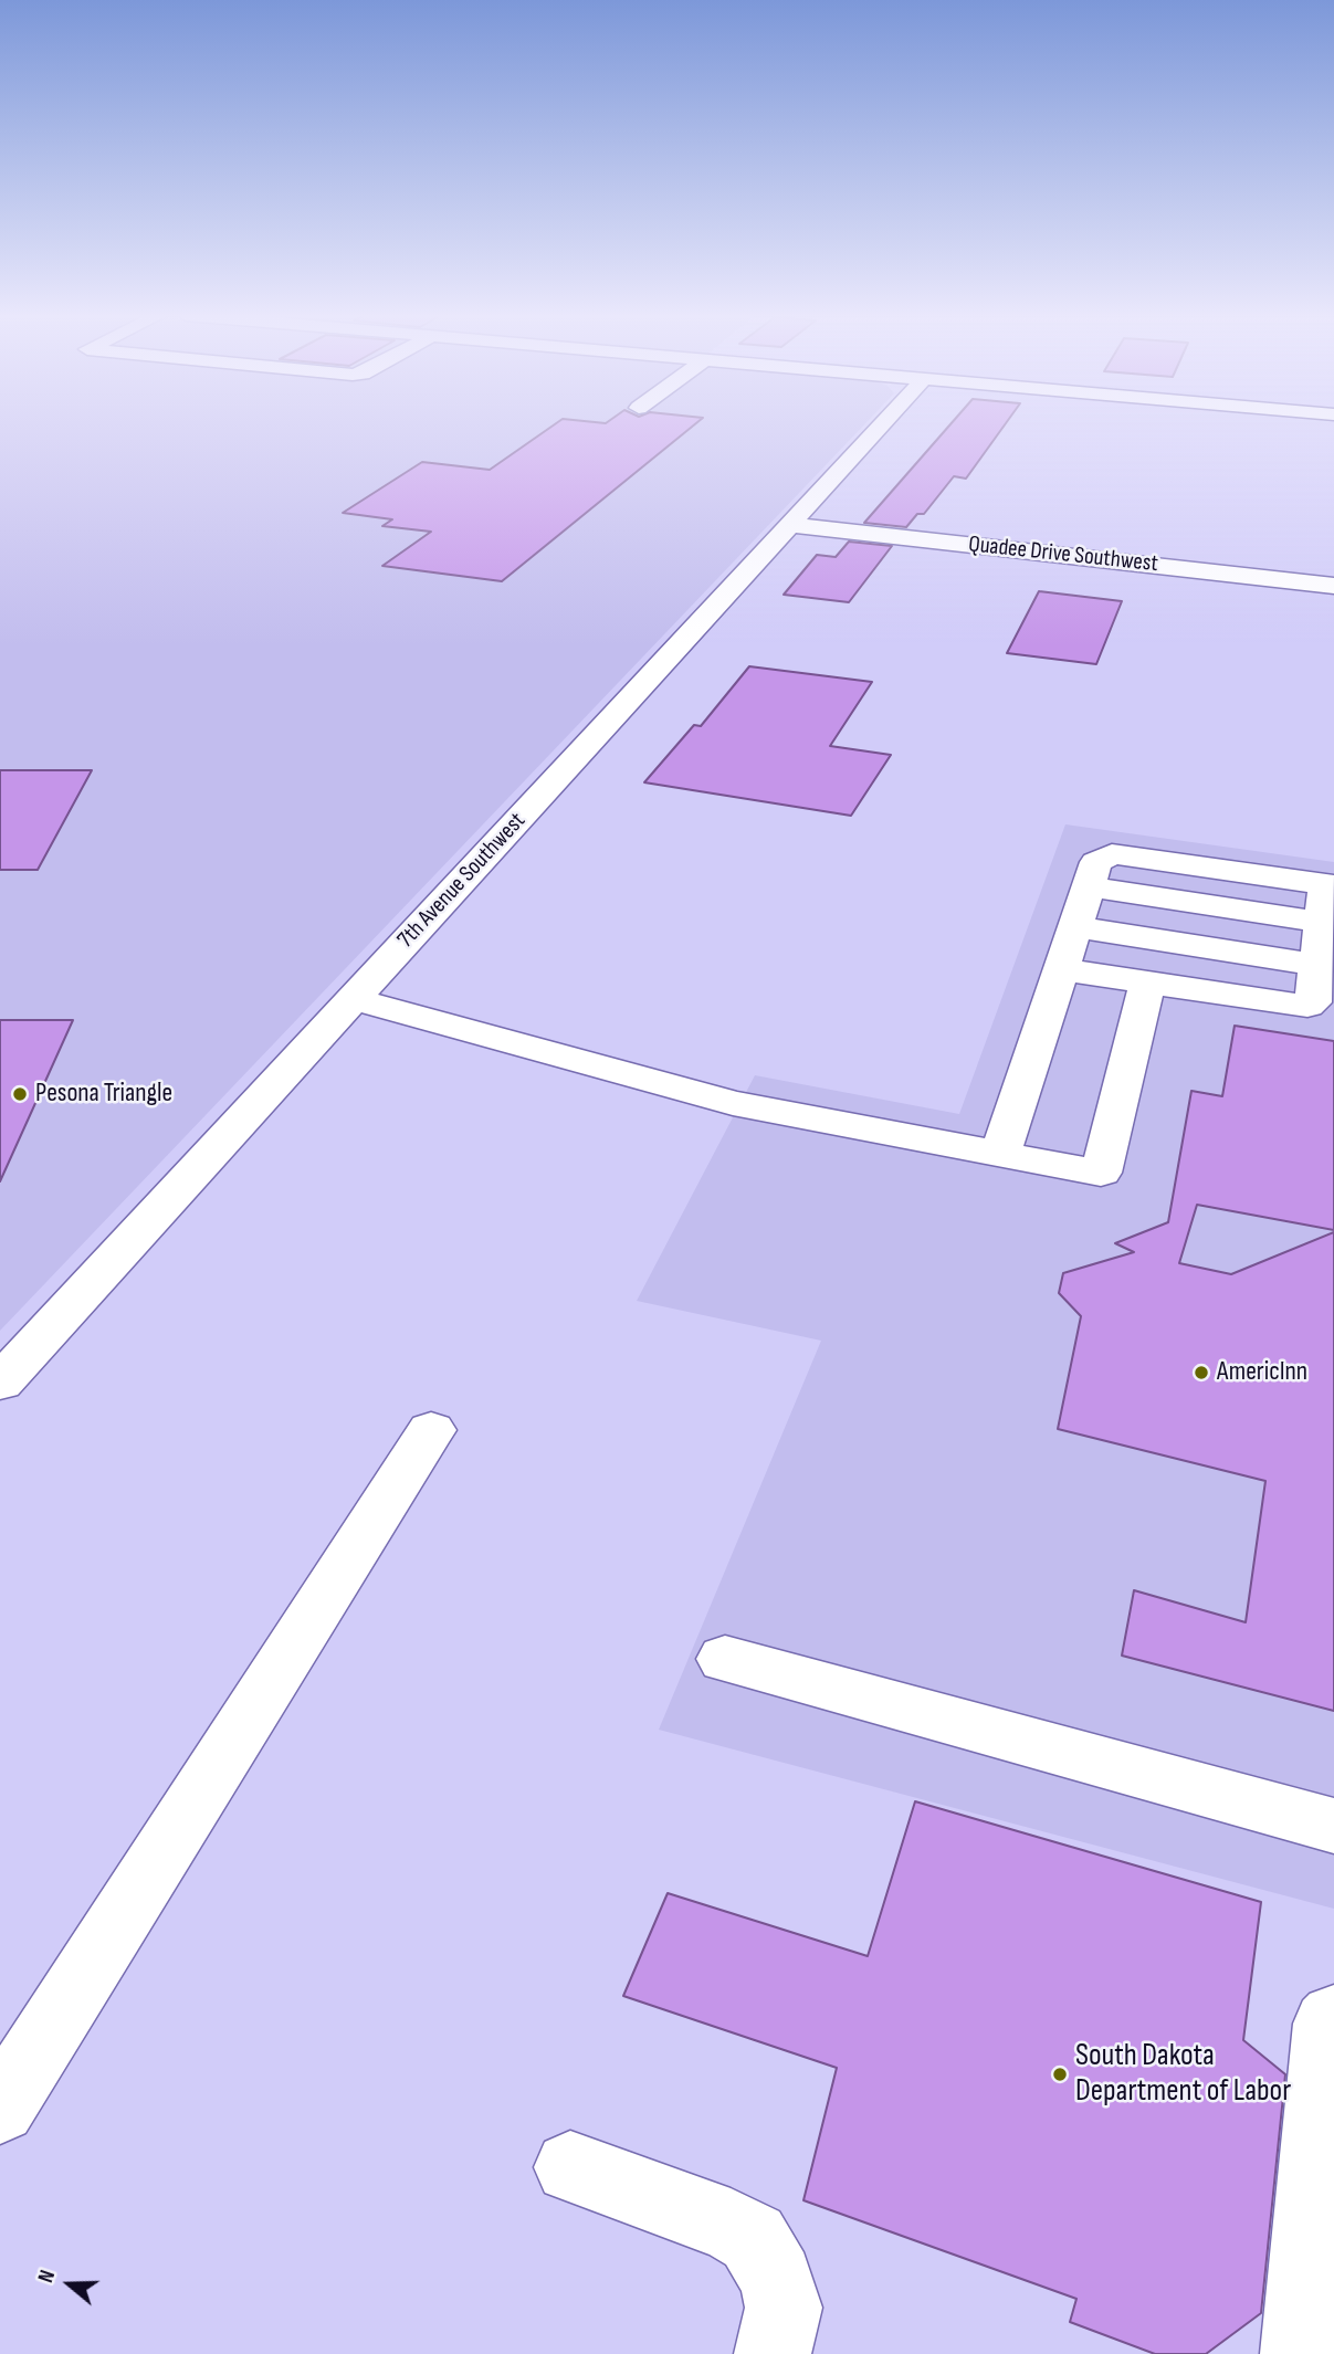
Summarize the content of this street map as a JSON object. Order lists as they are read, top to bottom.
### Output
{
  "streets": {
    "street": ["Quadee Drive Southwest", "7th Avenue Southwest"]
  },
  "crossings": [
    ["Quadee Drive Southwest", "7th Avenue Southwest"]
  ],
  "places": ["Pesona Triangle", "AmericInn", "South Dakota Department of Labor"],
  "north": "left"
}
